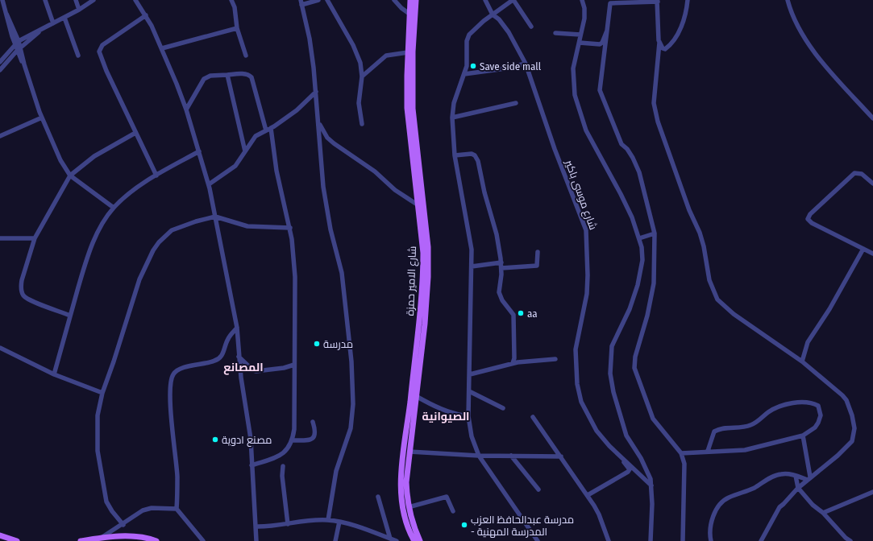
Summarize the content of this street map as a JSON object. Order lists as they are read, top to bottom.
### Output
{
  "streets": {
    "main road": ["شارع الامير حمزة"],
    "street": ["شارع موسى باكير"]
  },
  "districts": ["المصانع", "الصيوانية"],
  "places": [
    "Save side mall",
    "aa",
    "مدرسة",
    "مصنع ادوية",
    "مدرسة عبدالحافظ العزب - المدرسة المهنية"
  ]
}
